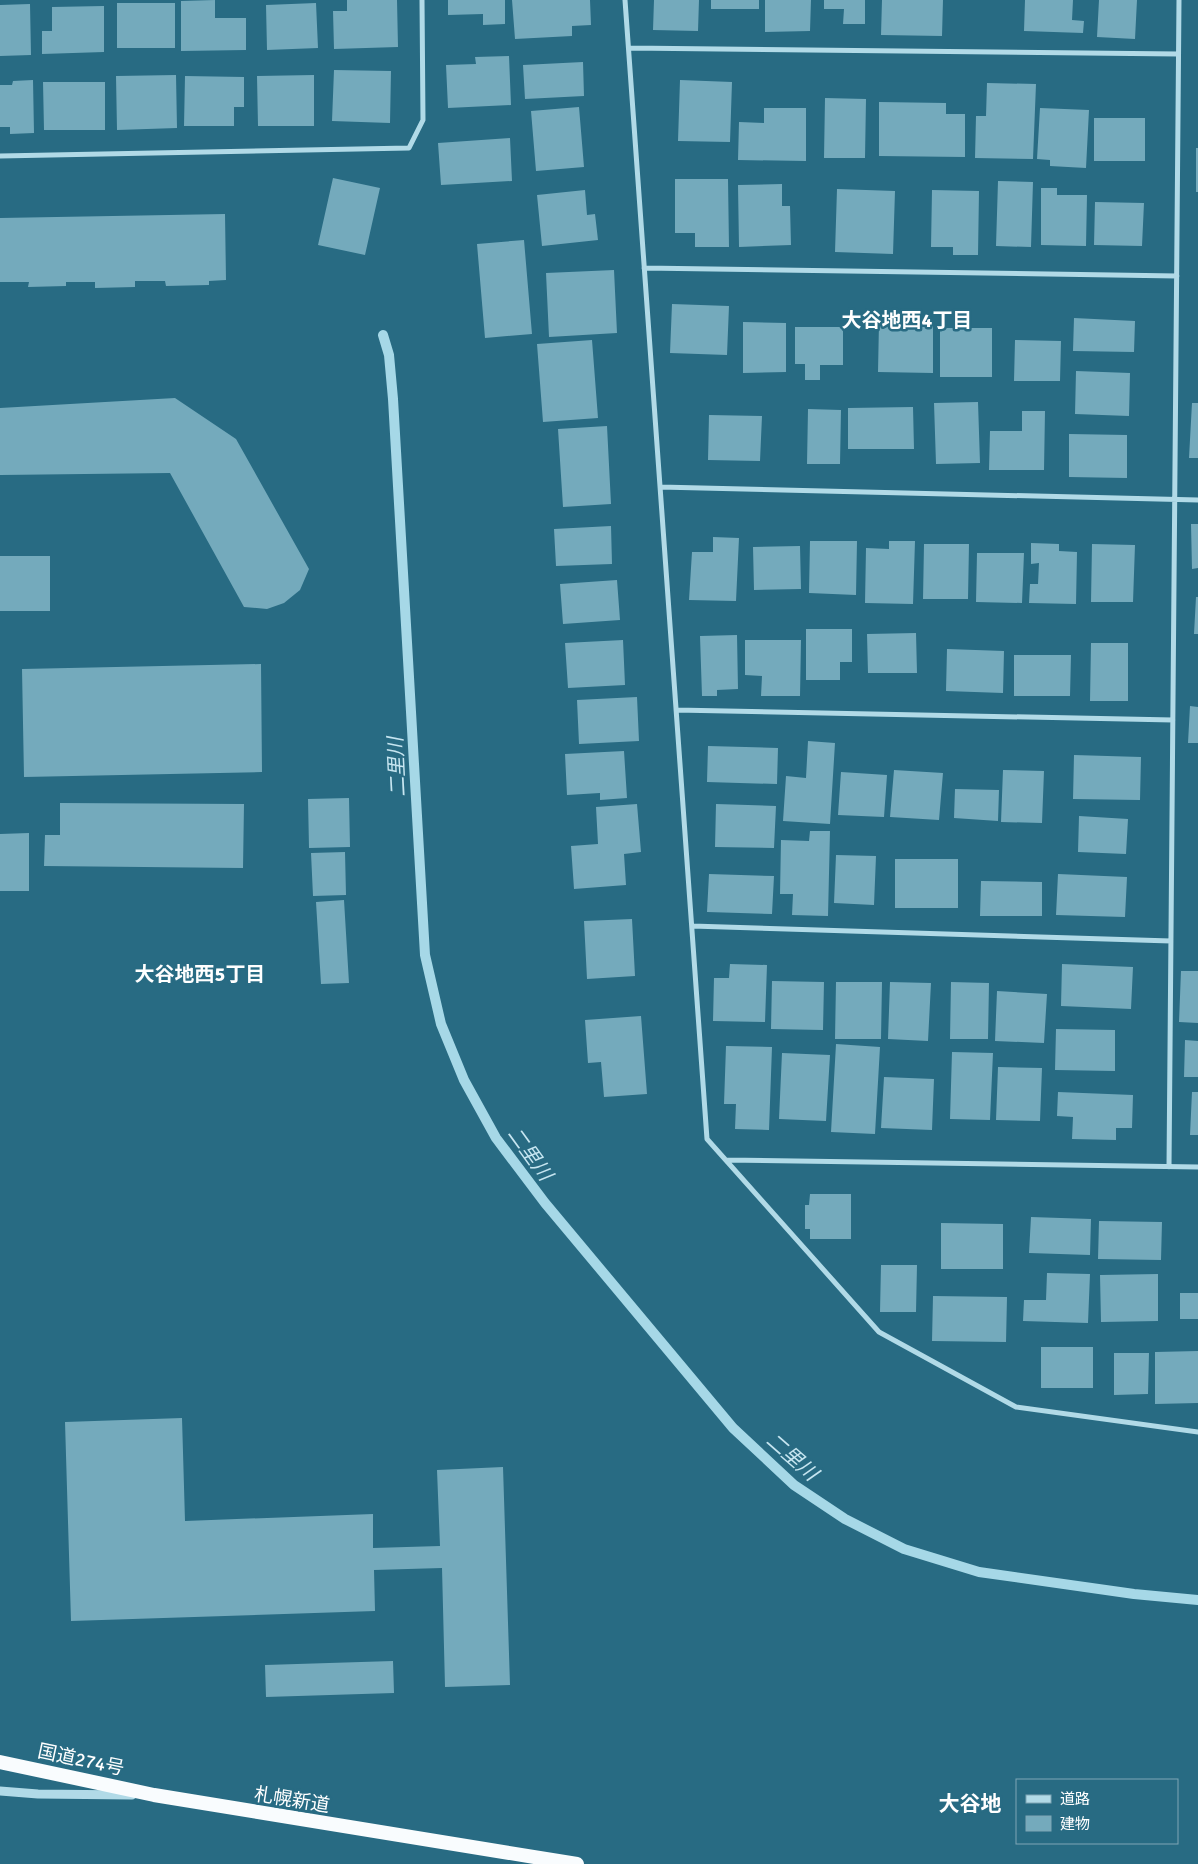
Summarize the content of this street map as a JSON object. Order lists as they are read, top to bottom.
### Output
{
  "streets": {
    "highway": ["国道274号", "札幌新道"]
  },
  "crossings": [
    ["国道274号", "札幌新道"]
  ],
  "districts": ["大谷地西4丁目", "大谷地西5丁目", "大谷地"],
  "water": ["二里川"],
  "legend": ["道路", "建物"]
}
